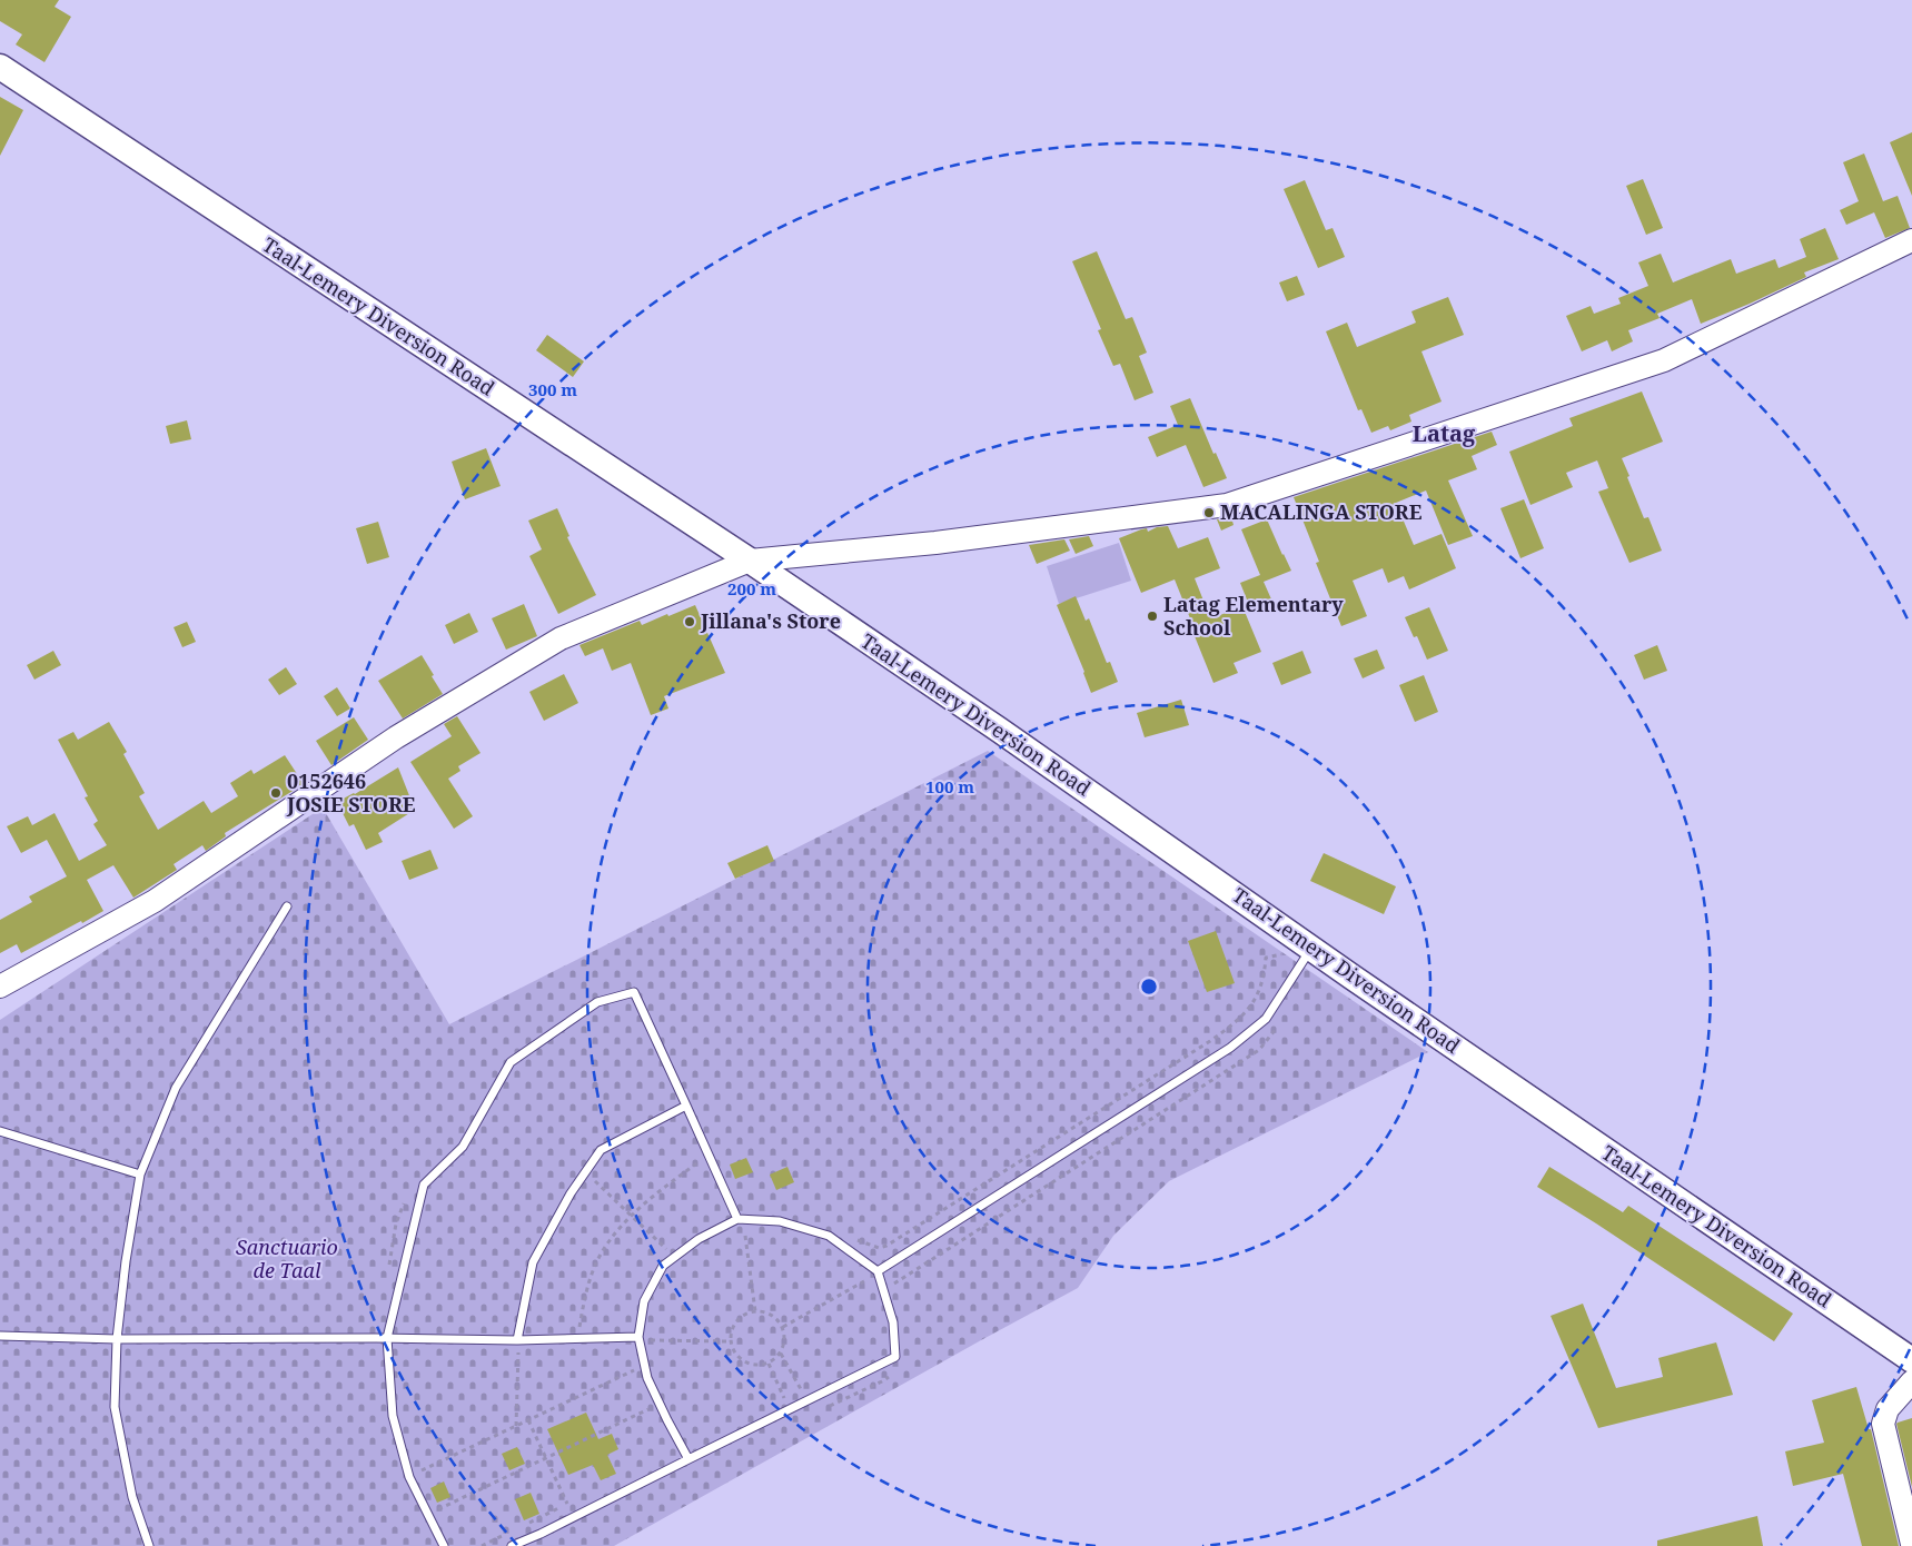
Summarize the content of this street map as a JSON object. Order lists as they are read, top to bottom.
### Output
{
  "streets": {
    "main road": ["Taal-Lemery Diversion Road"]
  },
  "districts": ["Latag"],
  "parks": ["Sanctuario de Taal"],
  "places": [
    "MACALINGA STORE",
    "Latag Elementary School",
    "Jillana's Store",
    "0152646 JOSIE STORE"
  ],
  "rings": ["300 m", "200 m", "100 m"]
}
